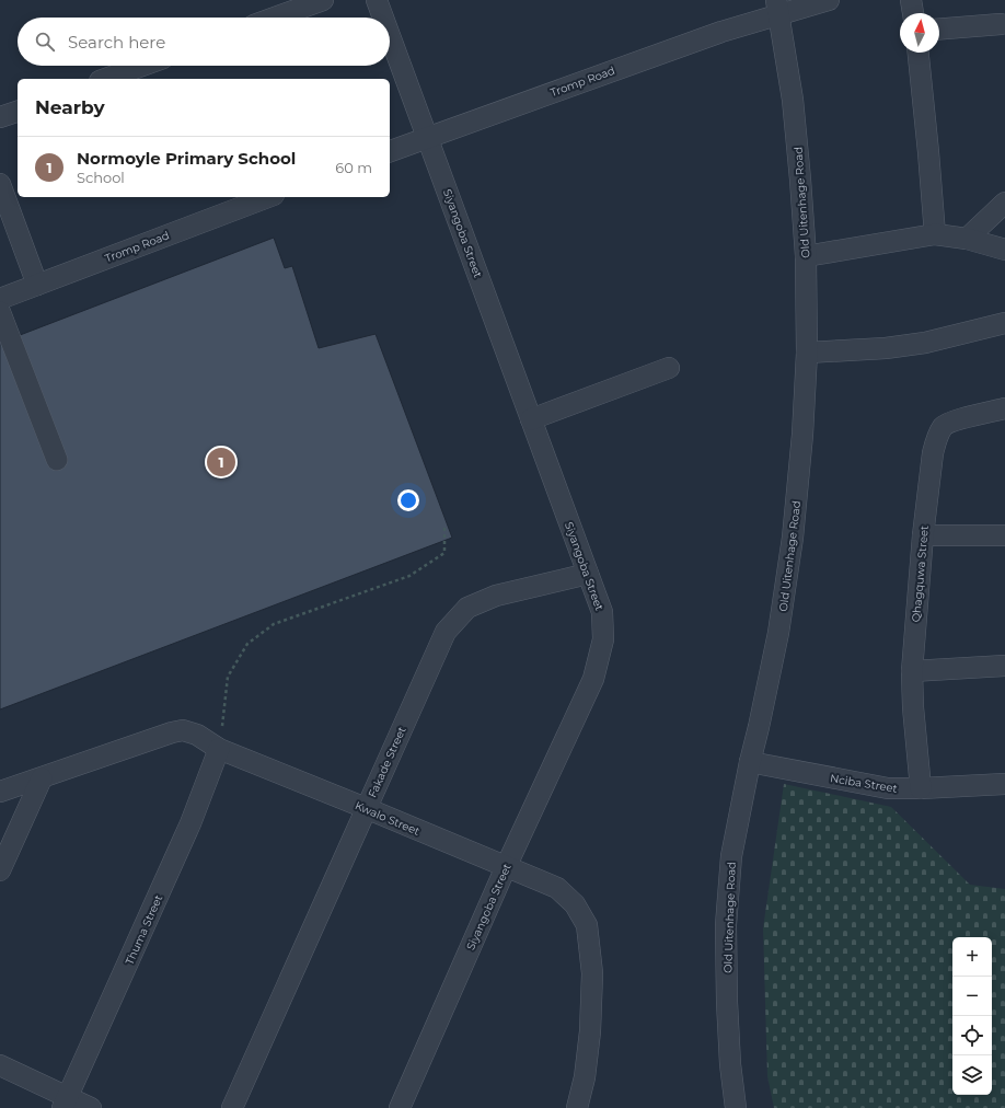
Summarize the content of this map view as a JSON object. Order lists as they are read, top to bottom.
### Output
{
  "streets": {
    "street": [
      "Tromp Road",
      "Old Uitenhage Road",
      "Siyangoba Street",
      "Qhagquwa Street",
      "Fakade Street",
      "Nciba Street",
      "Kwalo Street",
      "Thuma Street"
    ]
  },
  "crossings": [
    ["Tromp Road", "Old Uitenhage Road"],
    ["Tromp Road", "Siyangoba Street"],
    ["Old Uitenhage Road", "Nciba Street"],
    ["Siyangoba Street", "Fakade Street"],
    ["Siyangoba Street", "Kwalo Street"],
    ["Qhagquwa Street", "Nciba Street"],
    ["Fakade Street", "Kwalo Street"],
    ["Kwalo Street", "Thuma Street"]
  ],
  "north": "top",
  "page": {
    "search": "Search here",
    "heading": "Nearby",
    "list": [
      {
        "mark": "1",
        "name": "Normoyle Primary School",
        "note": "School",
        "value": "60 m"
      }
    ],
    "pins": "1",
    "map_buttons": ["+", "−"]
  }
}
